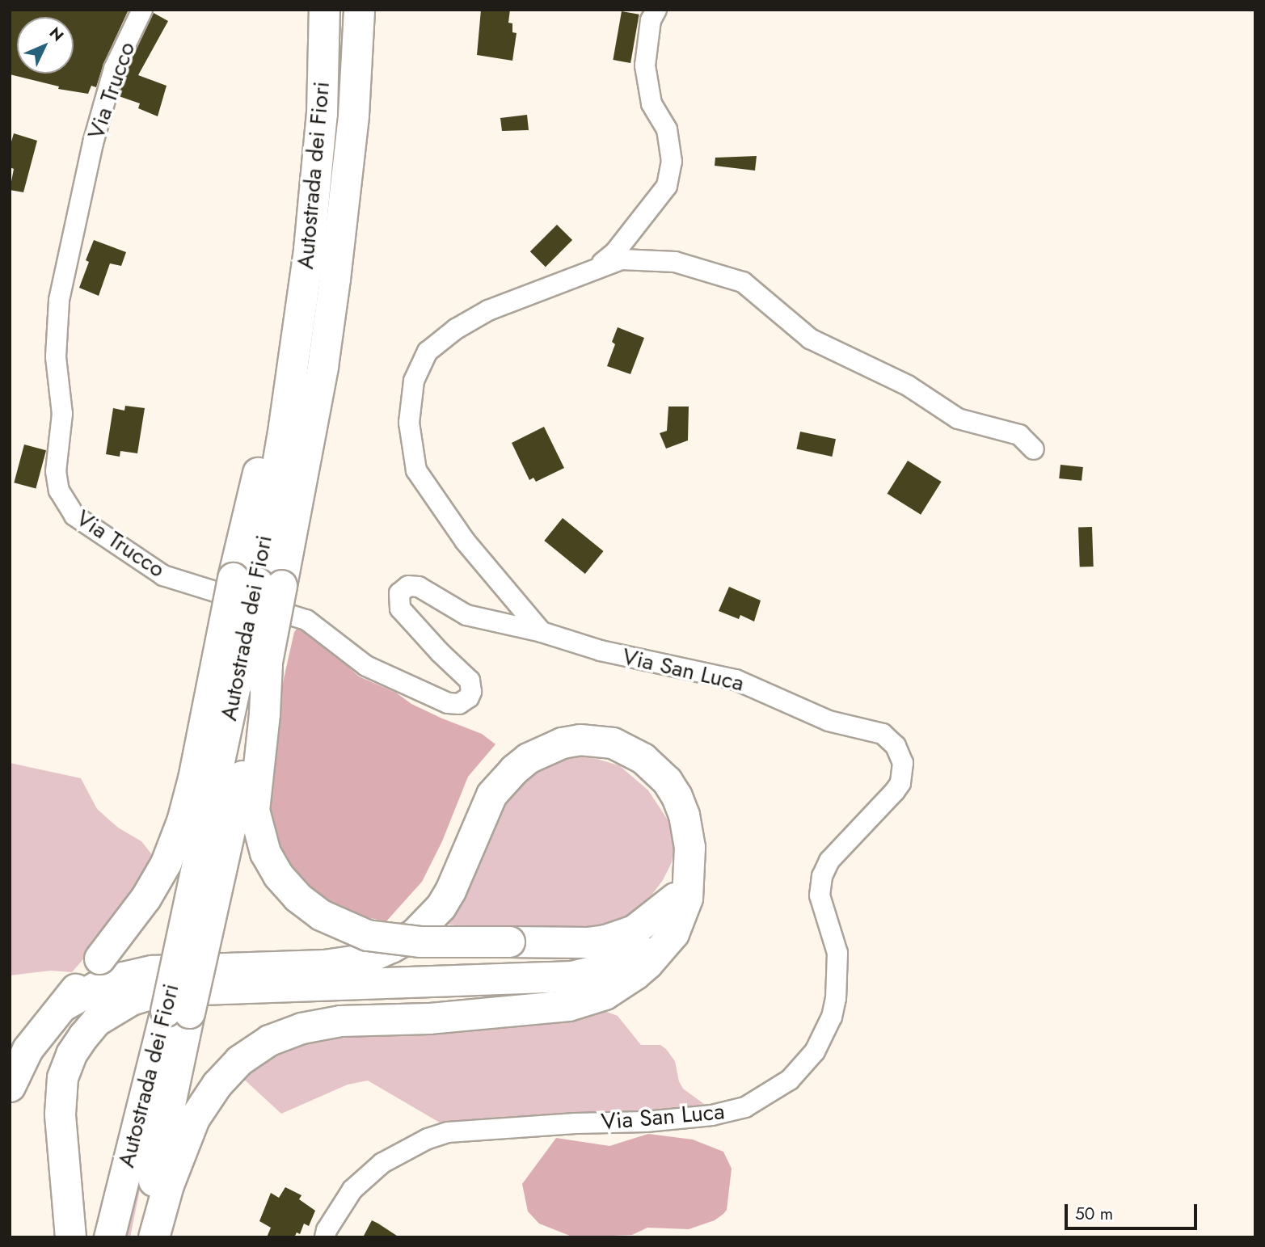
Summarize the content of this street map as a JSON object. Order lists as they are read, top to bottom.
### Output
{
  "streets": {
    "highway": ["Autostrada dei Fiori"],
    "street": ["Via Trucco", "Via San Luca"]
  },
  "crossings": [
    ["Via Trucco", "Via San Luca"]
  ],
  "scale_bar": "50 m",
  "north": "top right"
}
